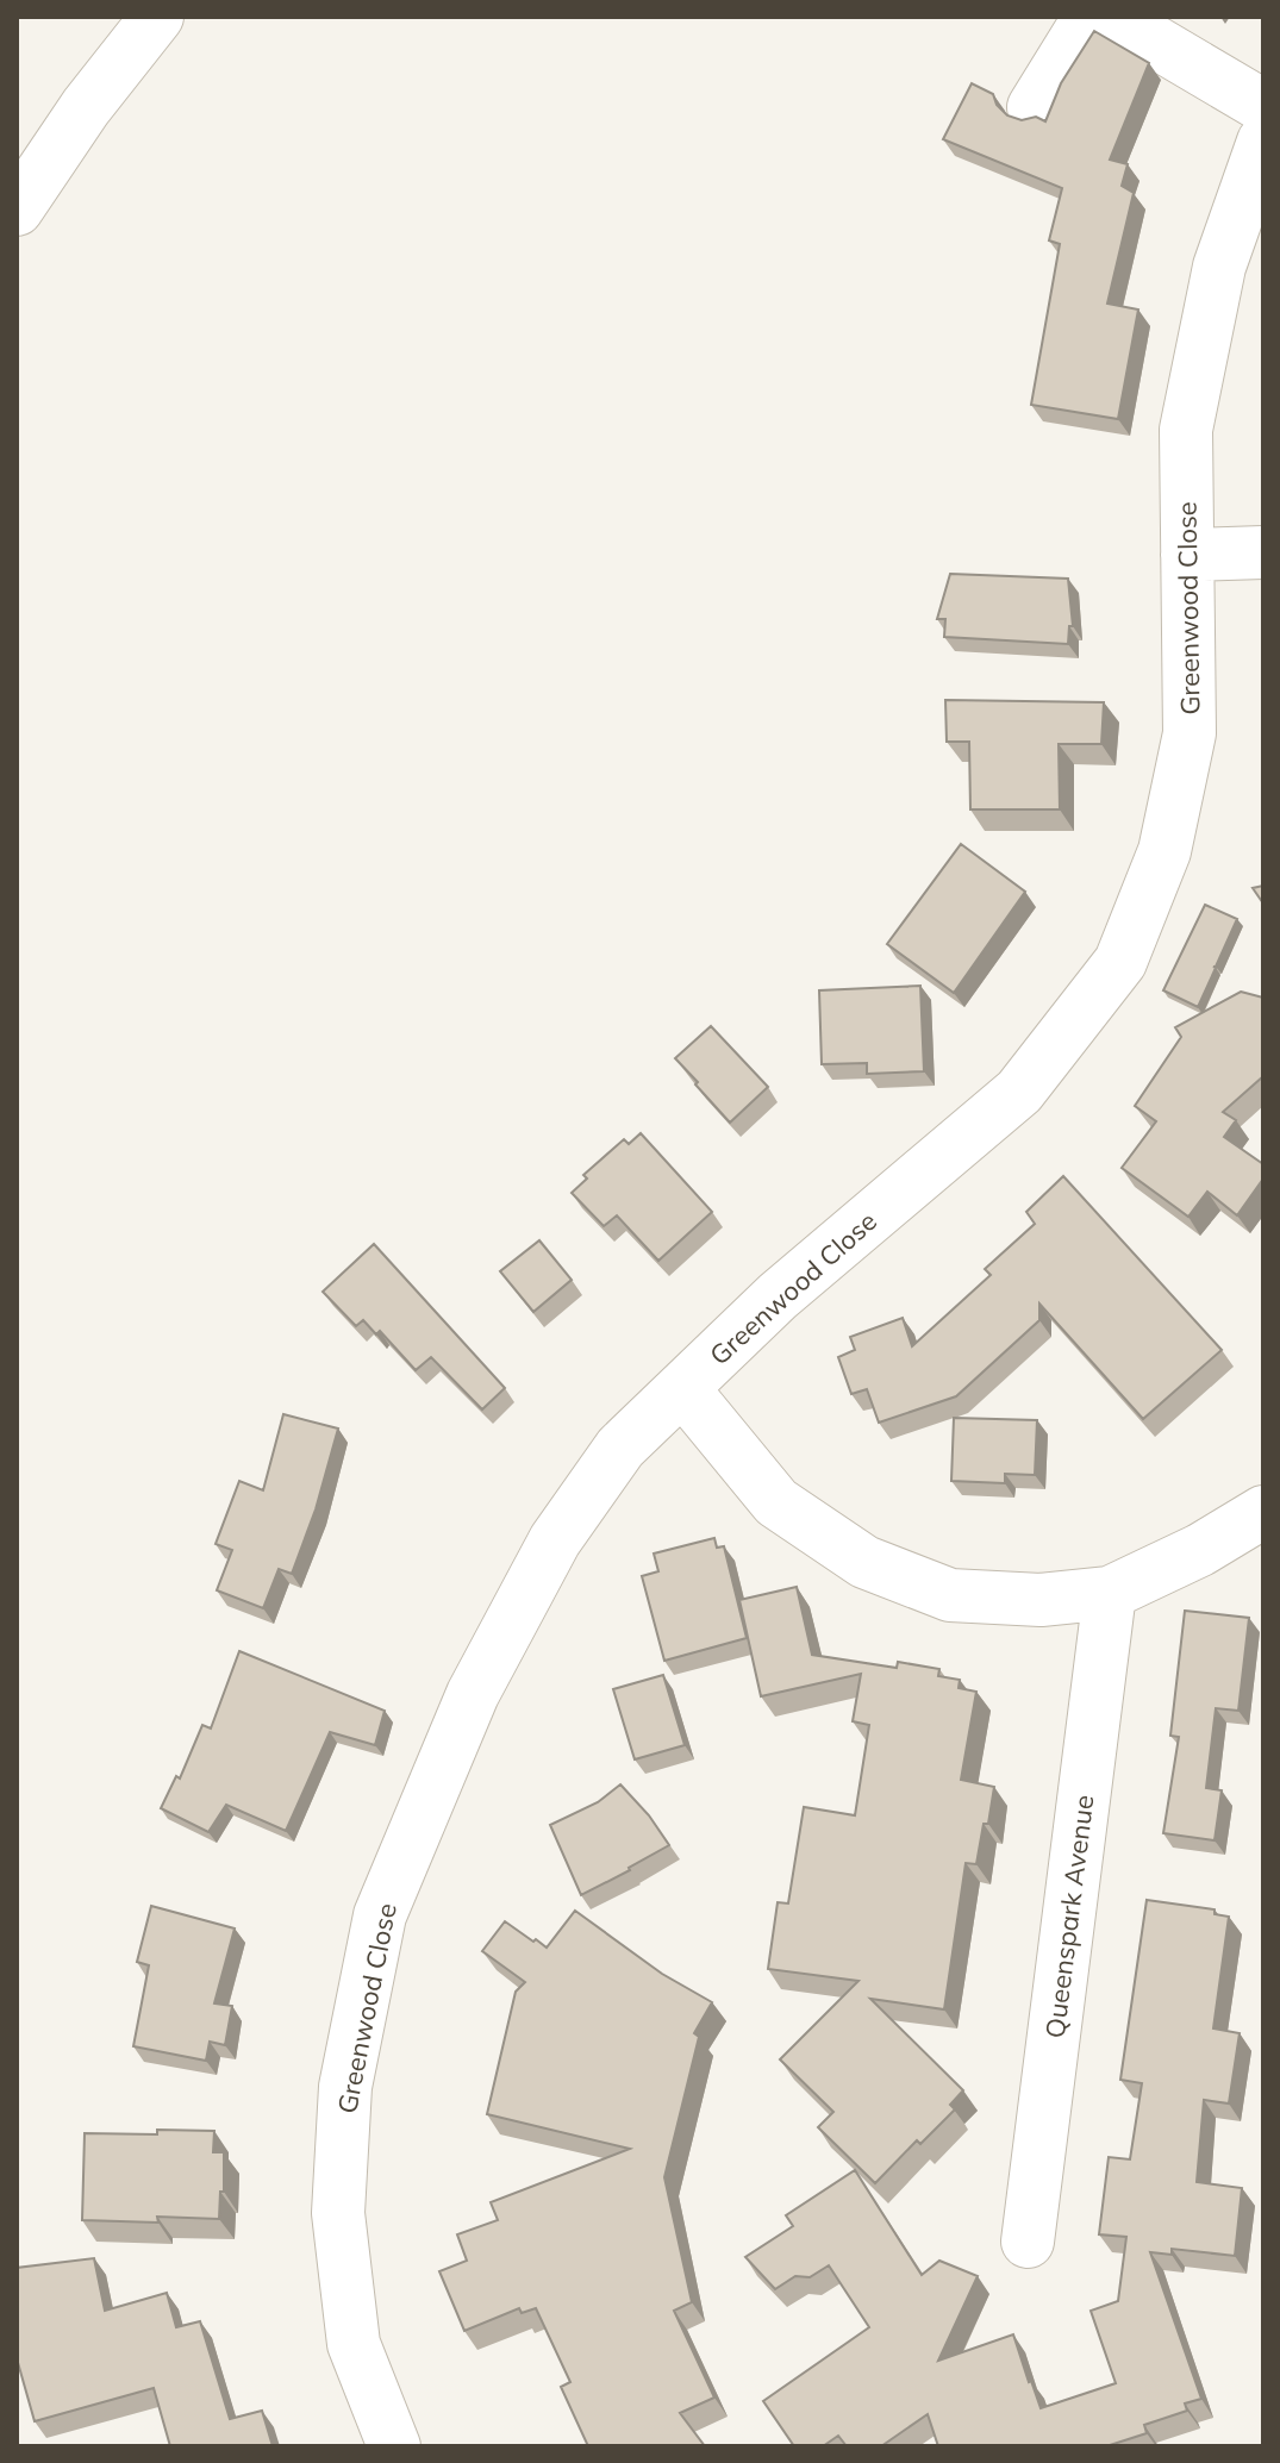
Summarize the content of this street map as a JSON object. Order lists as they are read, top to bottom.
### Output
{
  "streets": {
    "street": ["Greenwood Close", "Queenspark Avenue"]
  }
}
